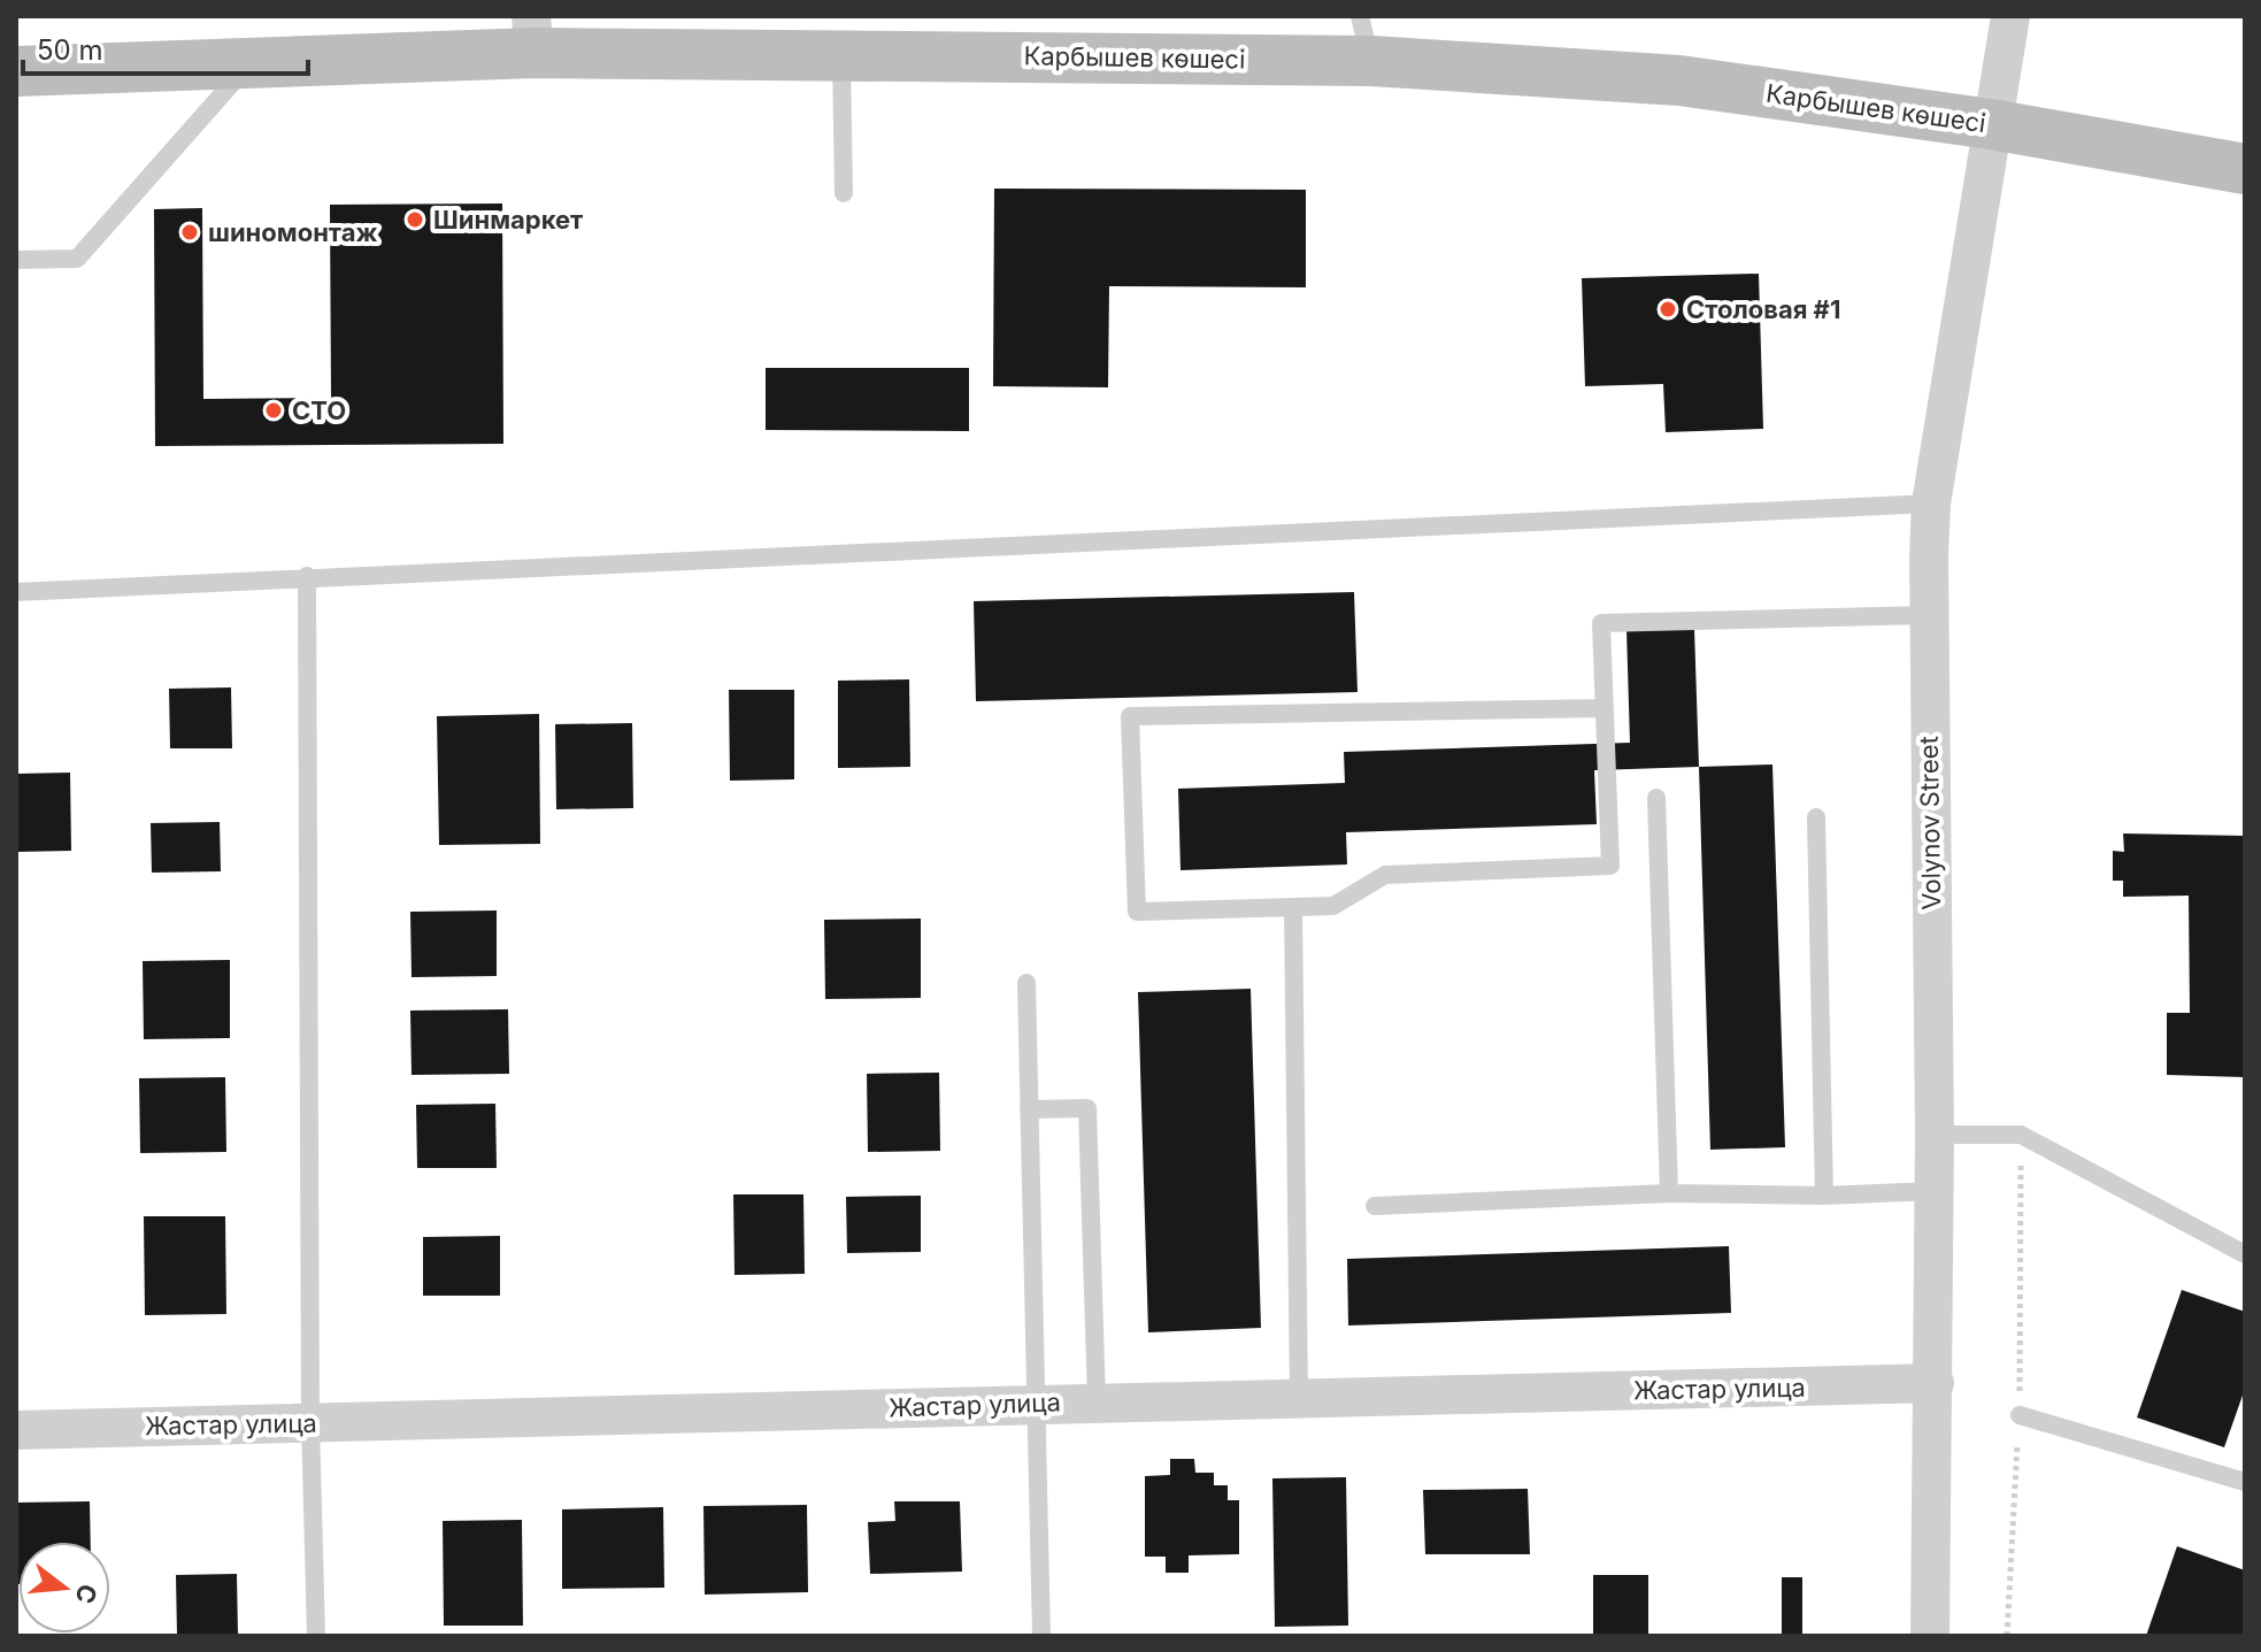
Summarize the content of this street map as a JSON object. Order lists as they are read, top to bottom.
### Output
{
  "streets": {
    "main road": ["Карбышев көшесі"],
    "street": ["Volynov Street", "Жастар улица"]
  },
  "crossings": [
    ["Карбышев көшесі", "Volynov Street"],
    ["Volynov Street", "Жастар улица"]
  ],
  "places": [
    "Шинмаркет",
    "шиномонтаж",
    "Столовая #1",
    "СТО"
  ],
  "scale_bar": "50 m",
  "north": "right"
}
